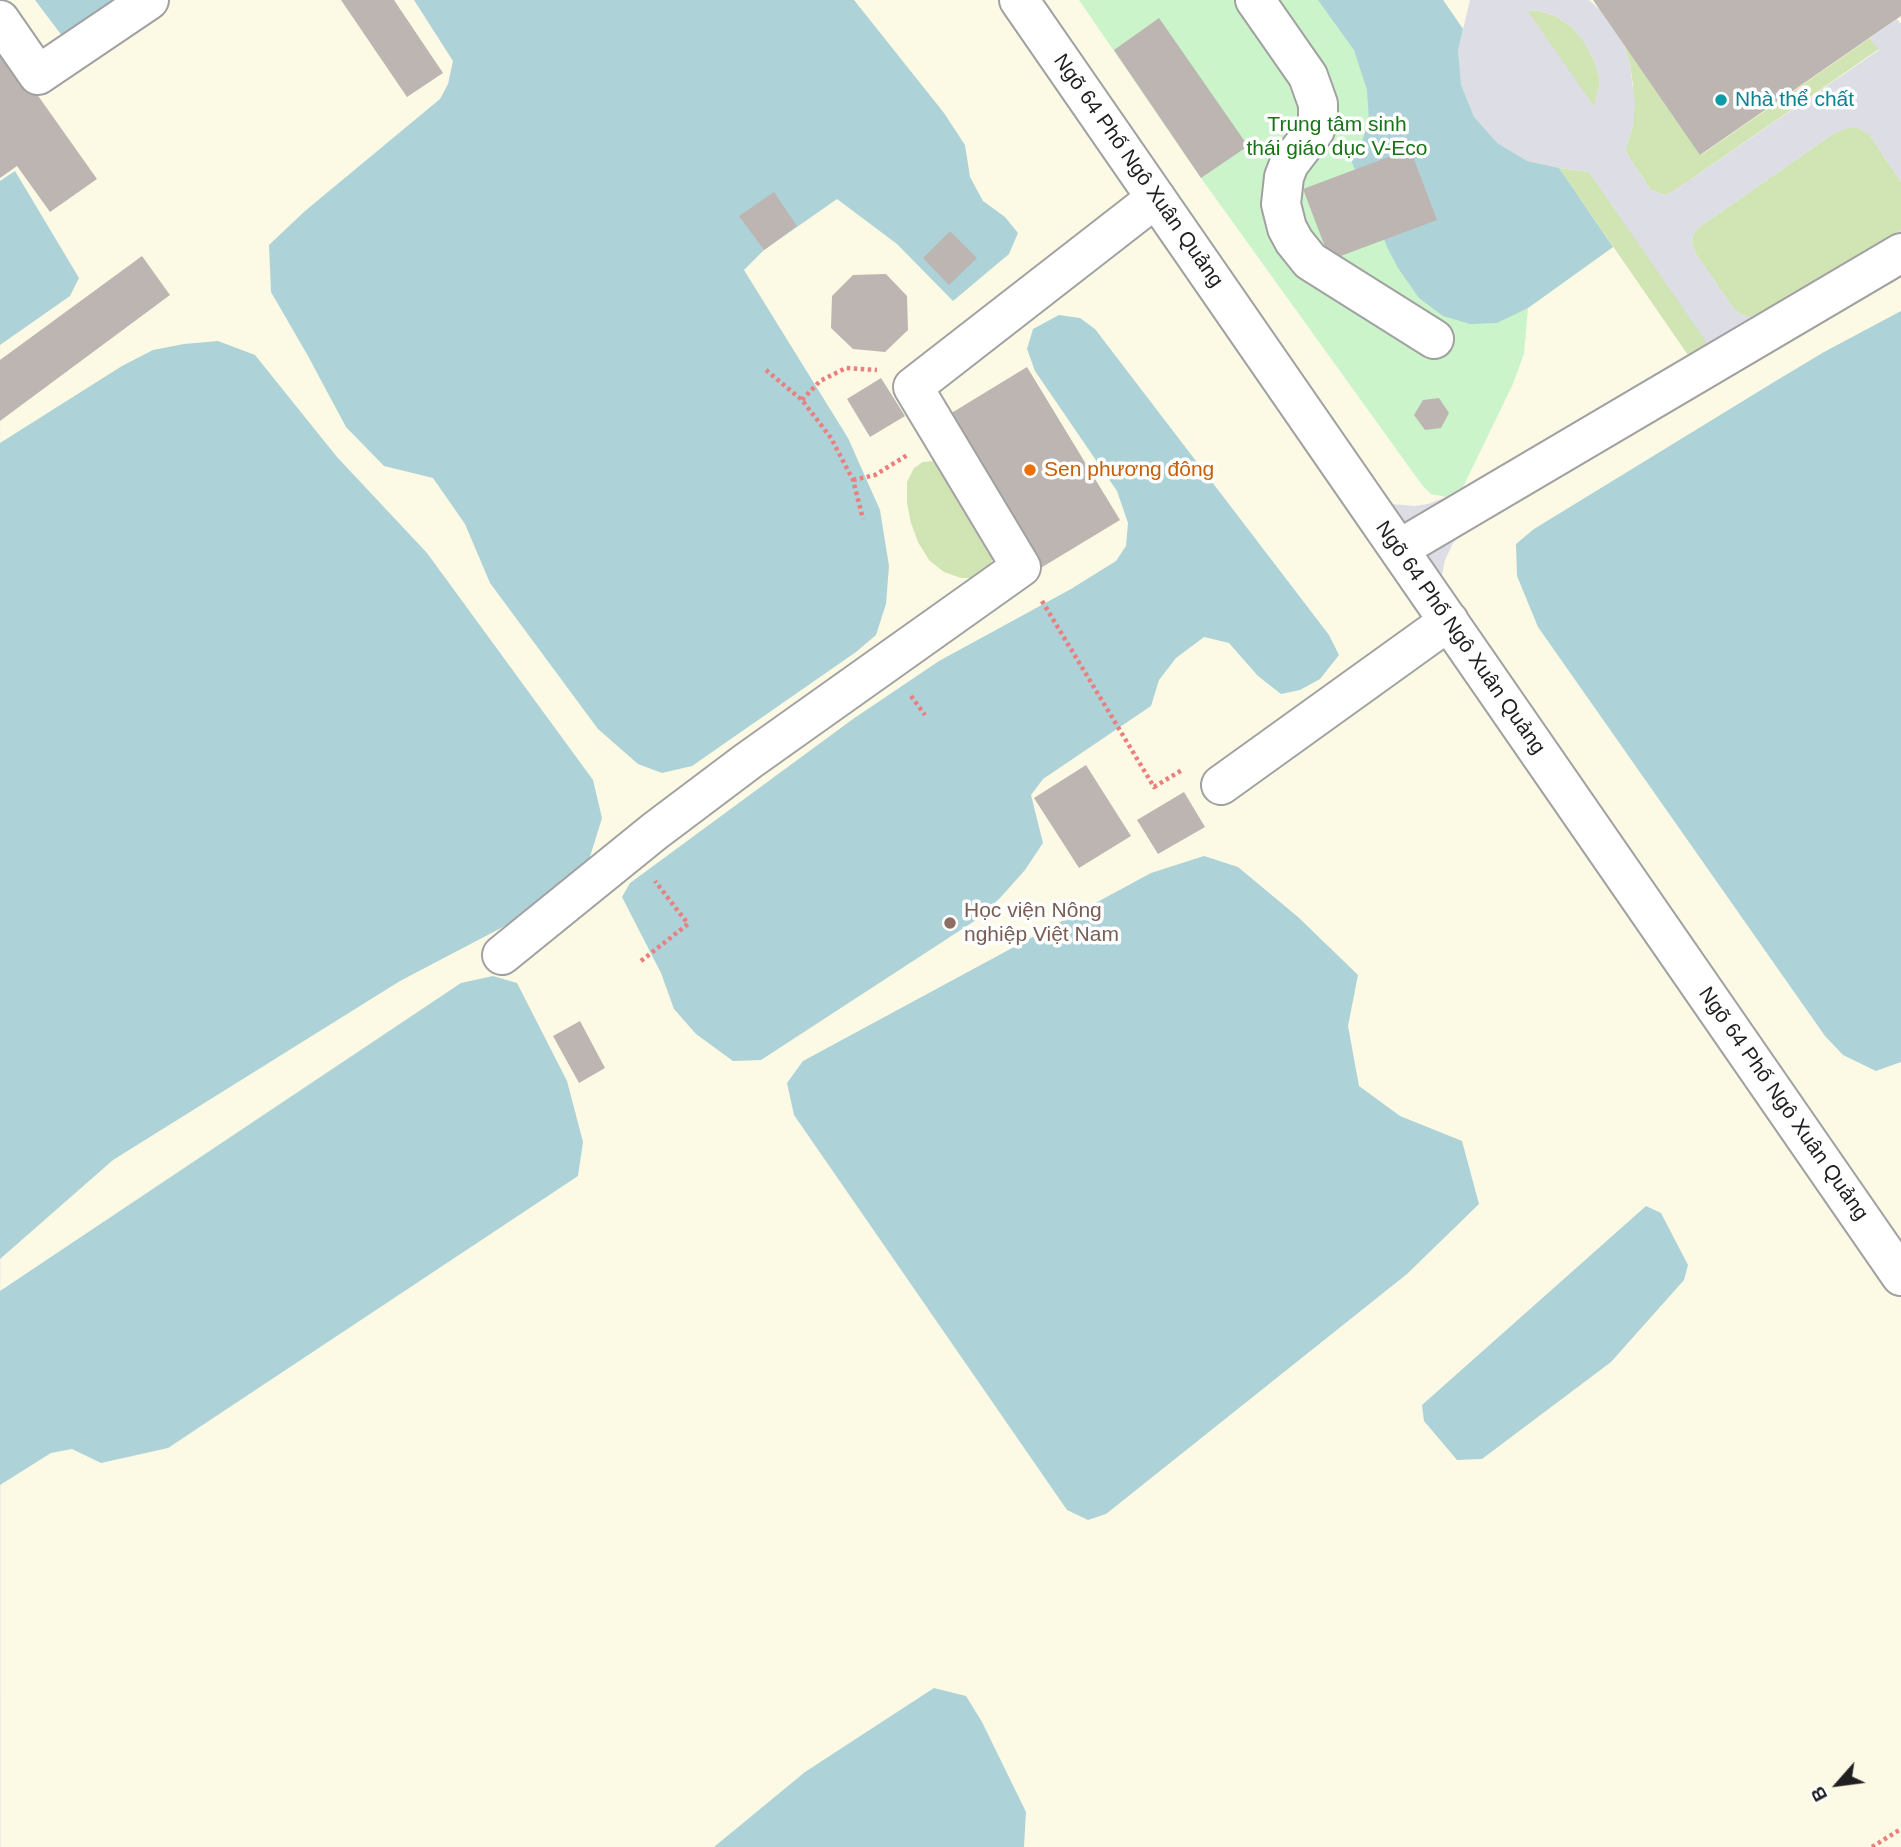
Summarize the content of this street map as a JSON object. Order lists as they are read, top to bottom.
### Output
{
  "streets": {
    "street": ["Ngõ 64 Phố Ngô Xuân Quảng"]
  },
  "parks": ["Trung tâm sinh thái giáo dục V-Eco"],
  "places": ["Nhà thể chất", "Sen phương đông", "Học viện Nông nghiệp Việt Nam"],
  "north": "bottom left"
}
